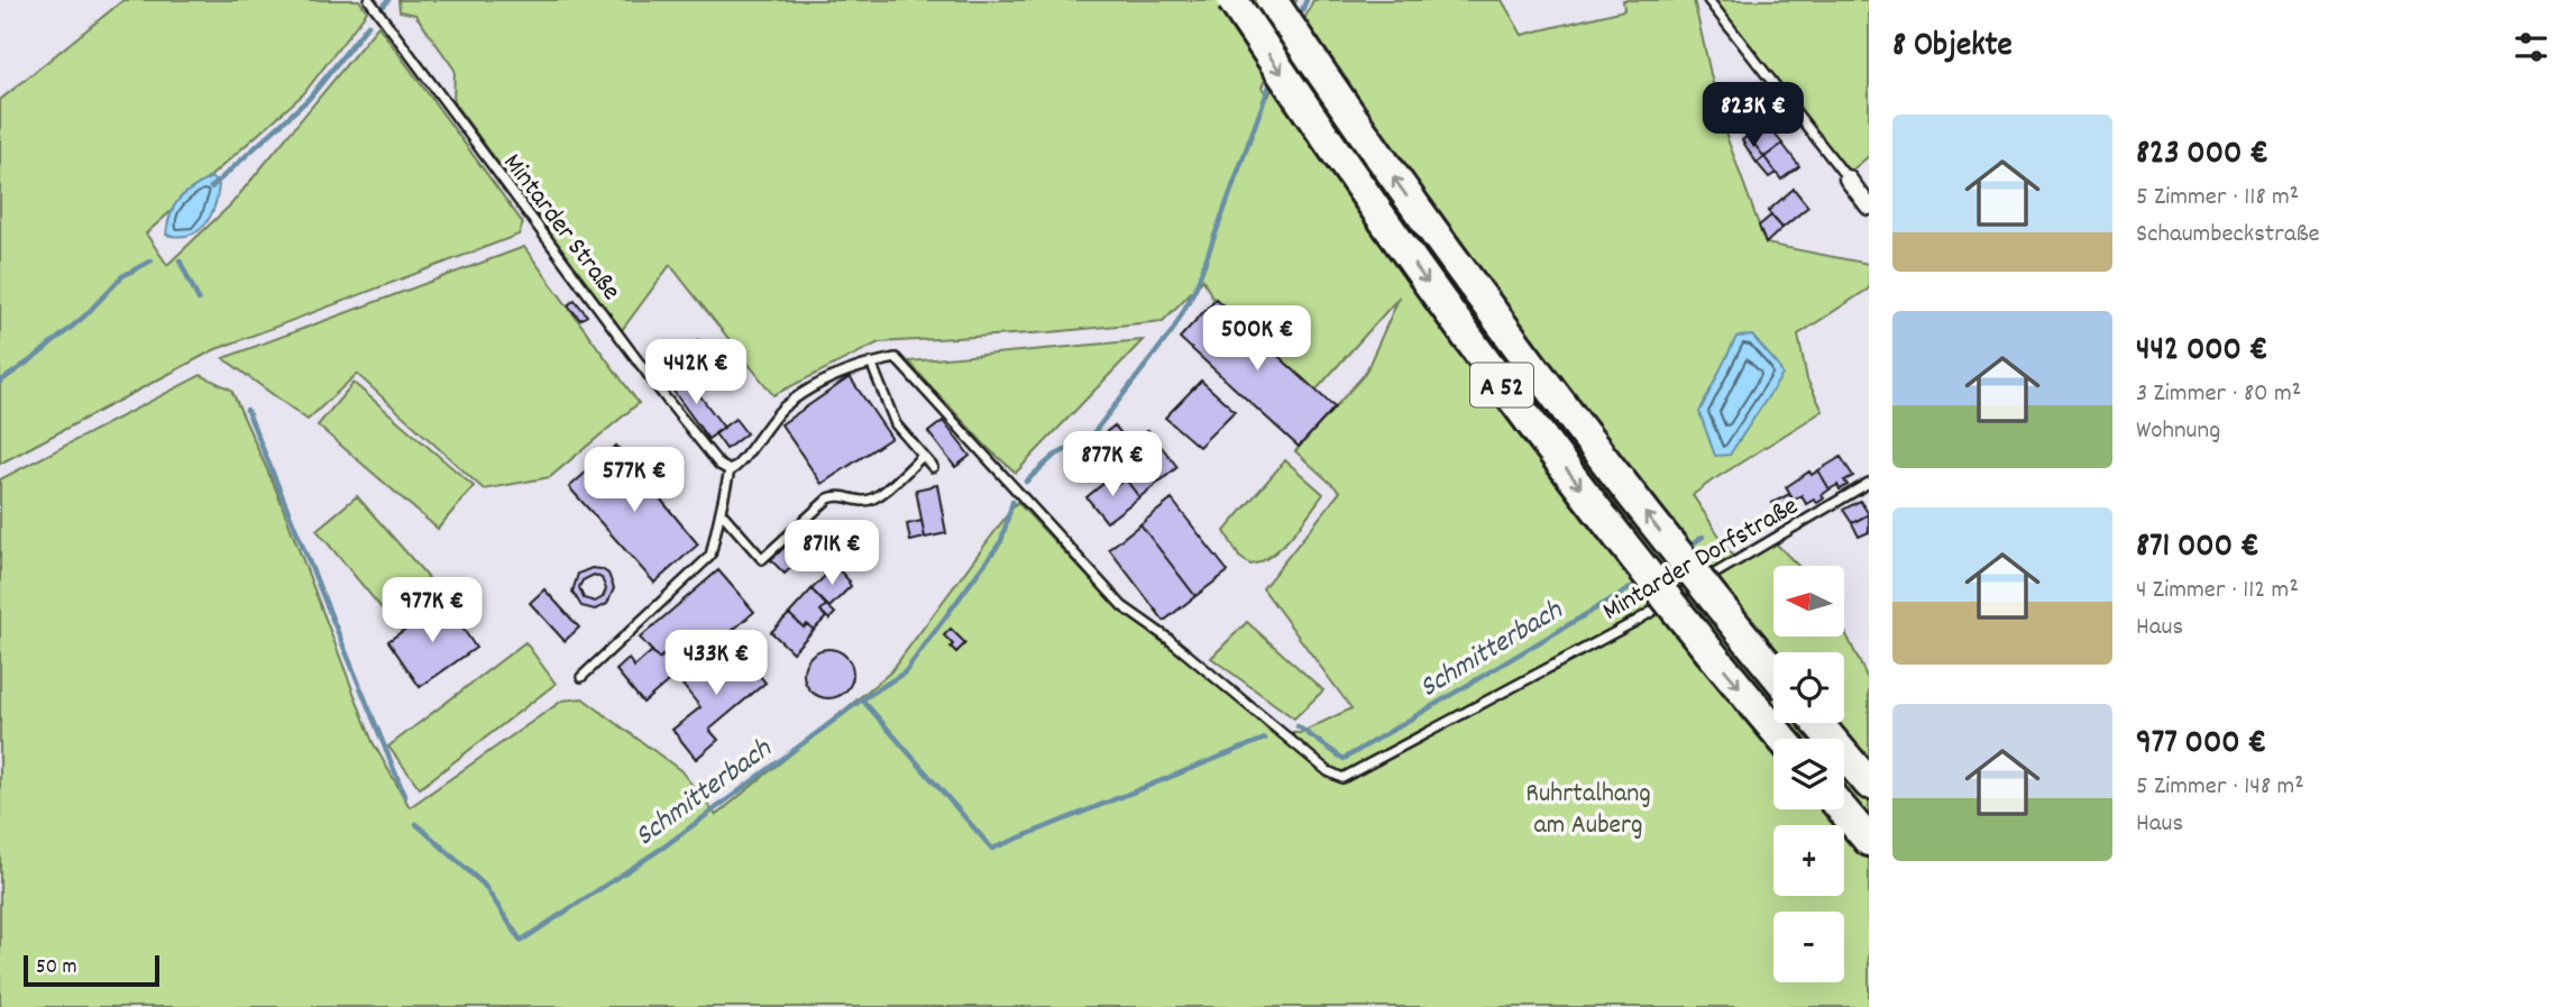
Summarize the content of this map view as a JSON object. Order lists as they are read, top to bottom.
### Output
{
  "streets": {
    "highway": ["A 52"],
    "lane": ["Mintarder Straße", "Mintarder Dorfstraße"]
  },
  "water": ["Schmitterbach"],
  "parks": ["Ruhrtalhang am Auberg"],
  "scale_bar": "50 m",
  "north": "left",
  "page": {
    "heading": "8 Objekte",
    "price": [
      "823K €",
      "500K €",
      "442K €",
      "877K €",
      "577K €",
      "871K €",
      "977K €",
      "433K €"
    ],
    "list": [
      {
        "name": "823 000 €",
        "note": "5 Zimmer · 118 m² · Schaumbeckstraße"
      },
      {
        "name": "442 000 €",
        "note": "3 Zimmer · 80 m² · Wohnung"
      },
      {
        "name": "871 000 €",
        "note": "4 Zimmer · 112 m² · Haus"
      },
      {
        "name": "977 000 €",
        "note": "5 Zimmer · 148 m² · Haus"
      }
    ],
    "map_buttons": ["+", "−"],
    "scale": "50 m"
  }
}
